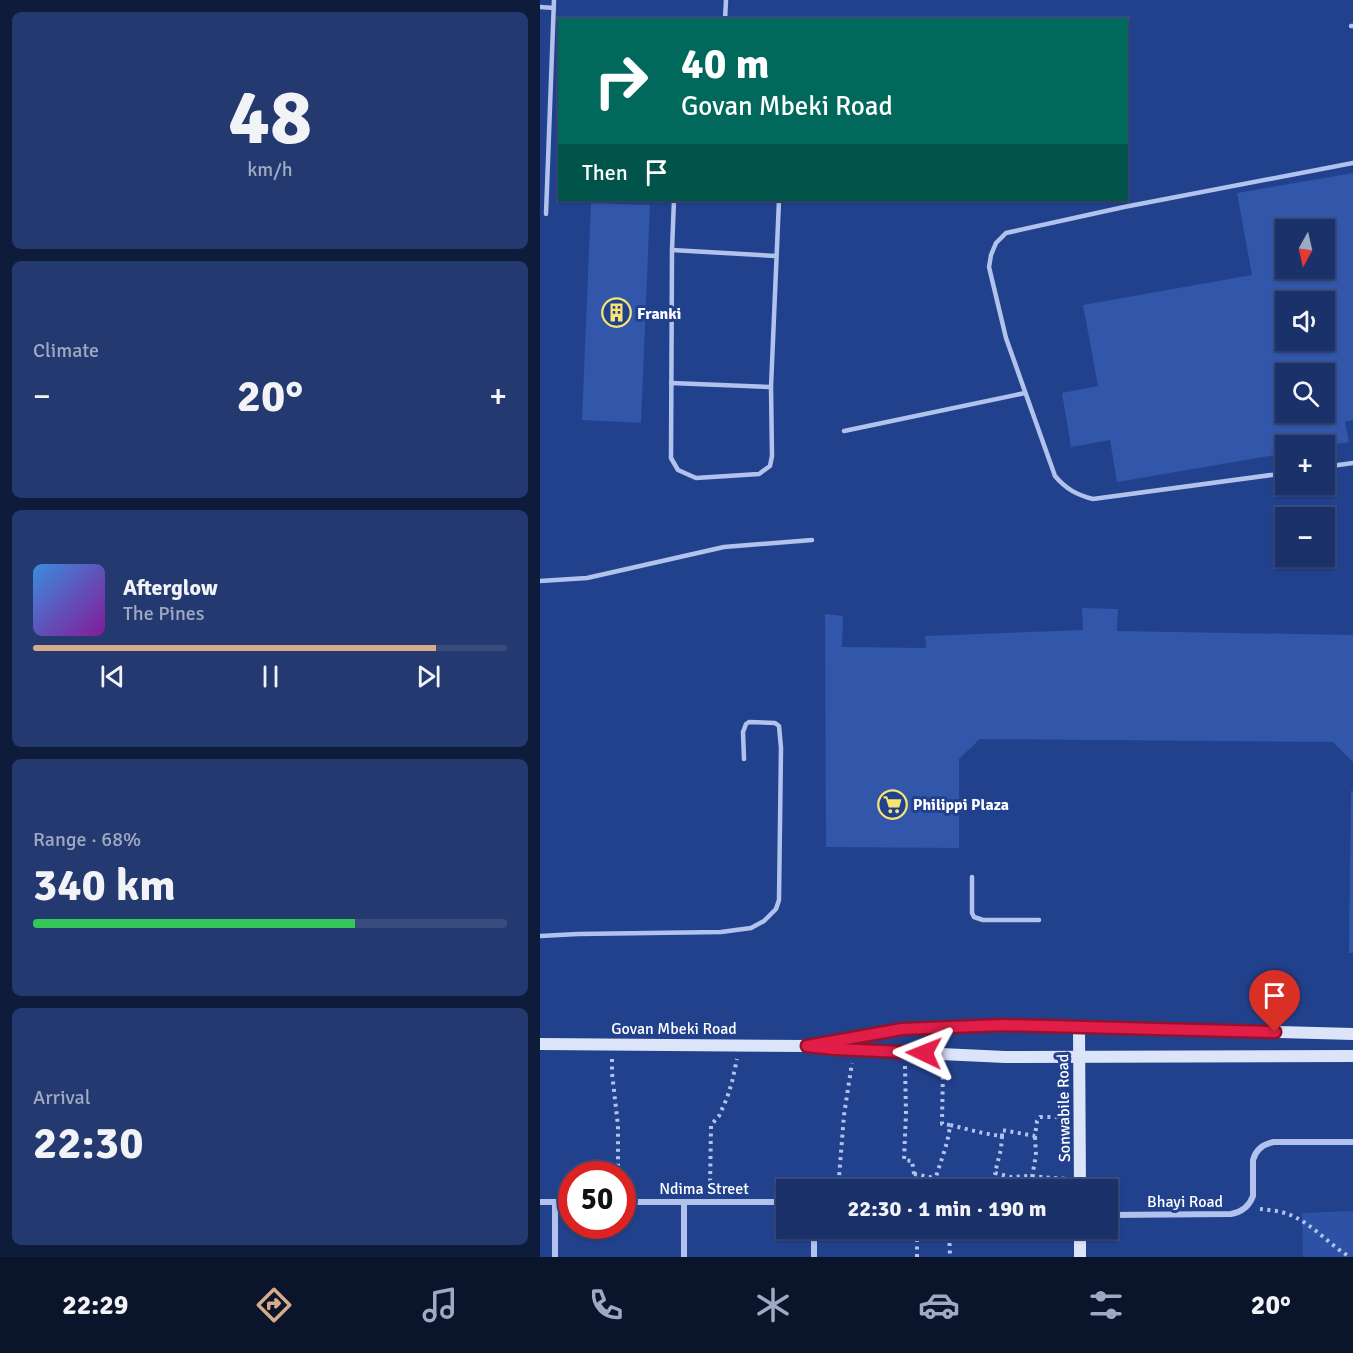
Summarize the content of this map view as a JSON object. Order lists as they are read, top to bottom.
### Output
{
  "streets": {
    "main road": ["Govan Mbeki Road", "Sonwabile Road"],
    "street": ["Ndima Street", "Bhayi Road"]
  },
  "crossings": [
    ["Govan Mbeki Road", "Sonwabile Road"]
  ],
  "places": {
    "building": ["Franki"],
    "supermarket": ["Philippi Plaza"]
  },
  "north": "bottom",
  "page": {
    "tile": [
      ["48", "km/h"],
      "Climate",
      ["Range · 68%", "340 km"],
      ["Arrival", "22:30"]
    ],
    "turn": ["40 m", "Govan Mbeki Road"],
    "then": "Then",
    "map_buttons": ["+", "−"],
    "heat": ["−", "20°", "+"],
    "song": ["Afterglow", "The Pines"],
    "limit": "50",
    "trip": "22:30 · 1 min · 190 m",
    "tabs": ["22:29", "20°"]
  }
}
